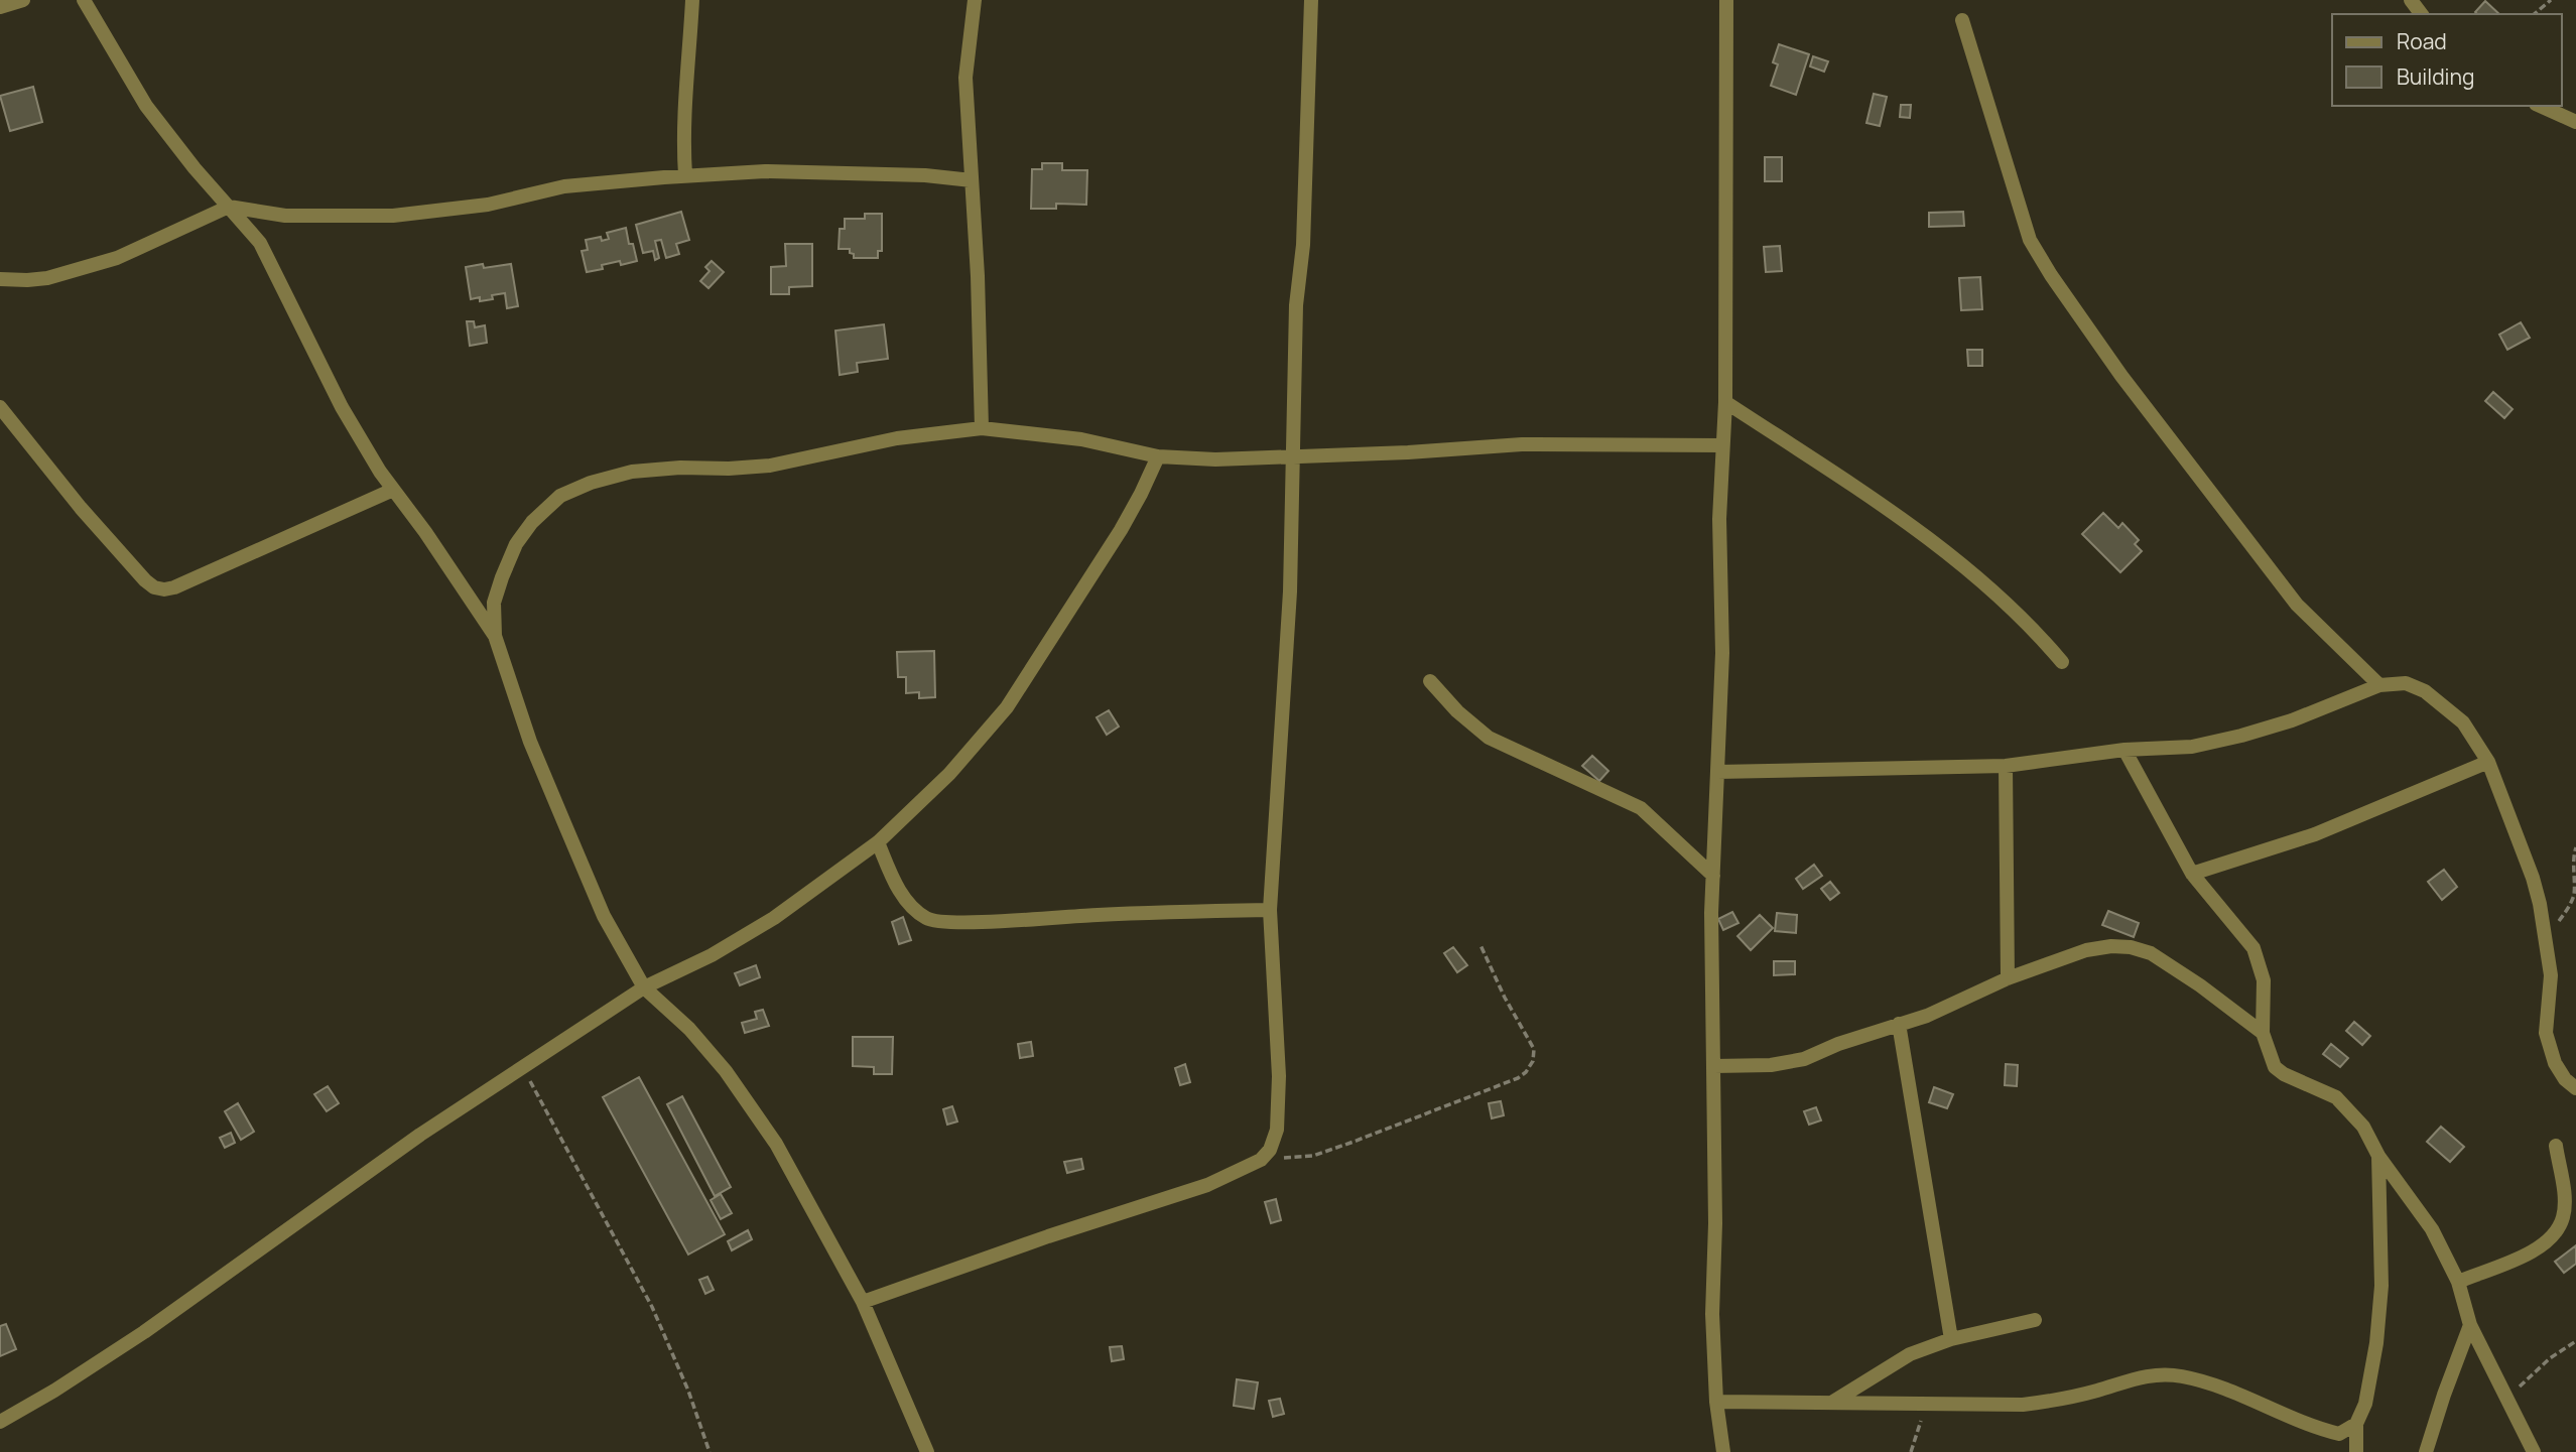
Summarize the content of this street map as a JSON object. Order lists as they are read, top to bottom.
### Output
{
  "legend": ["Road", "Building"]
}
